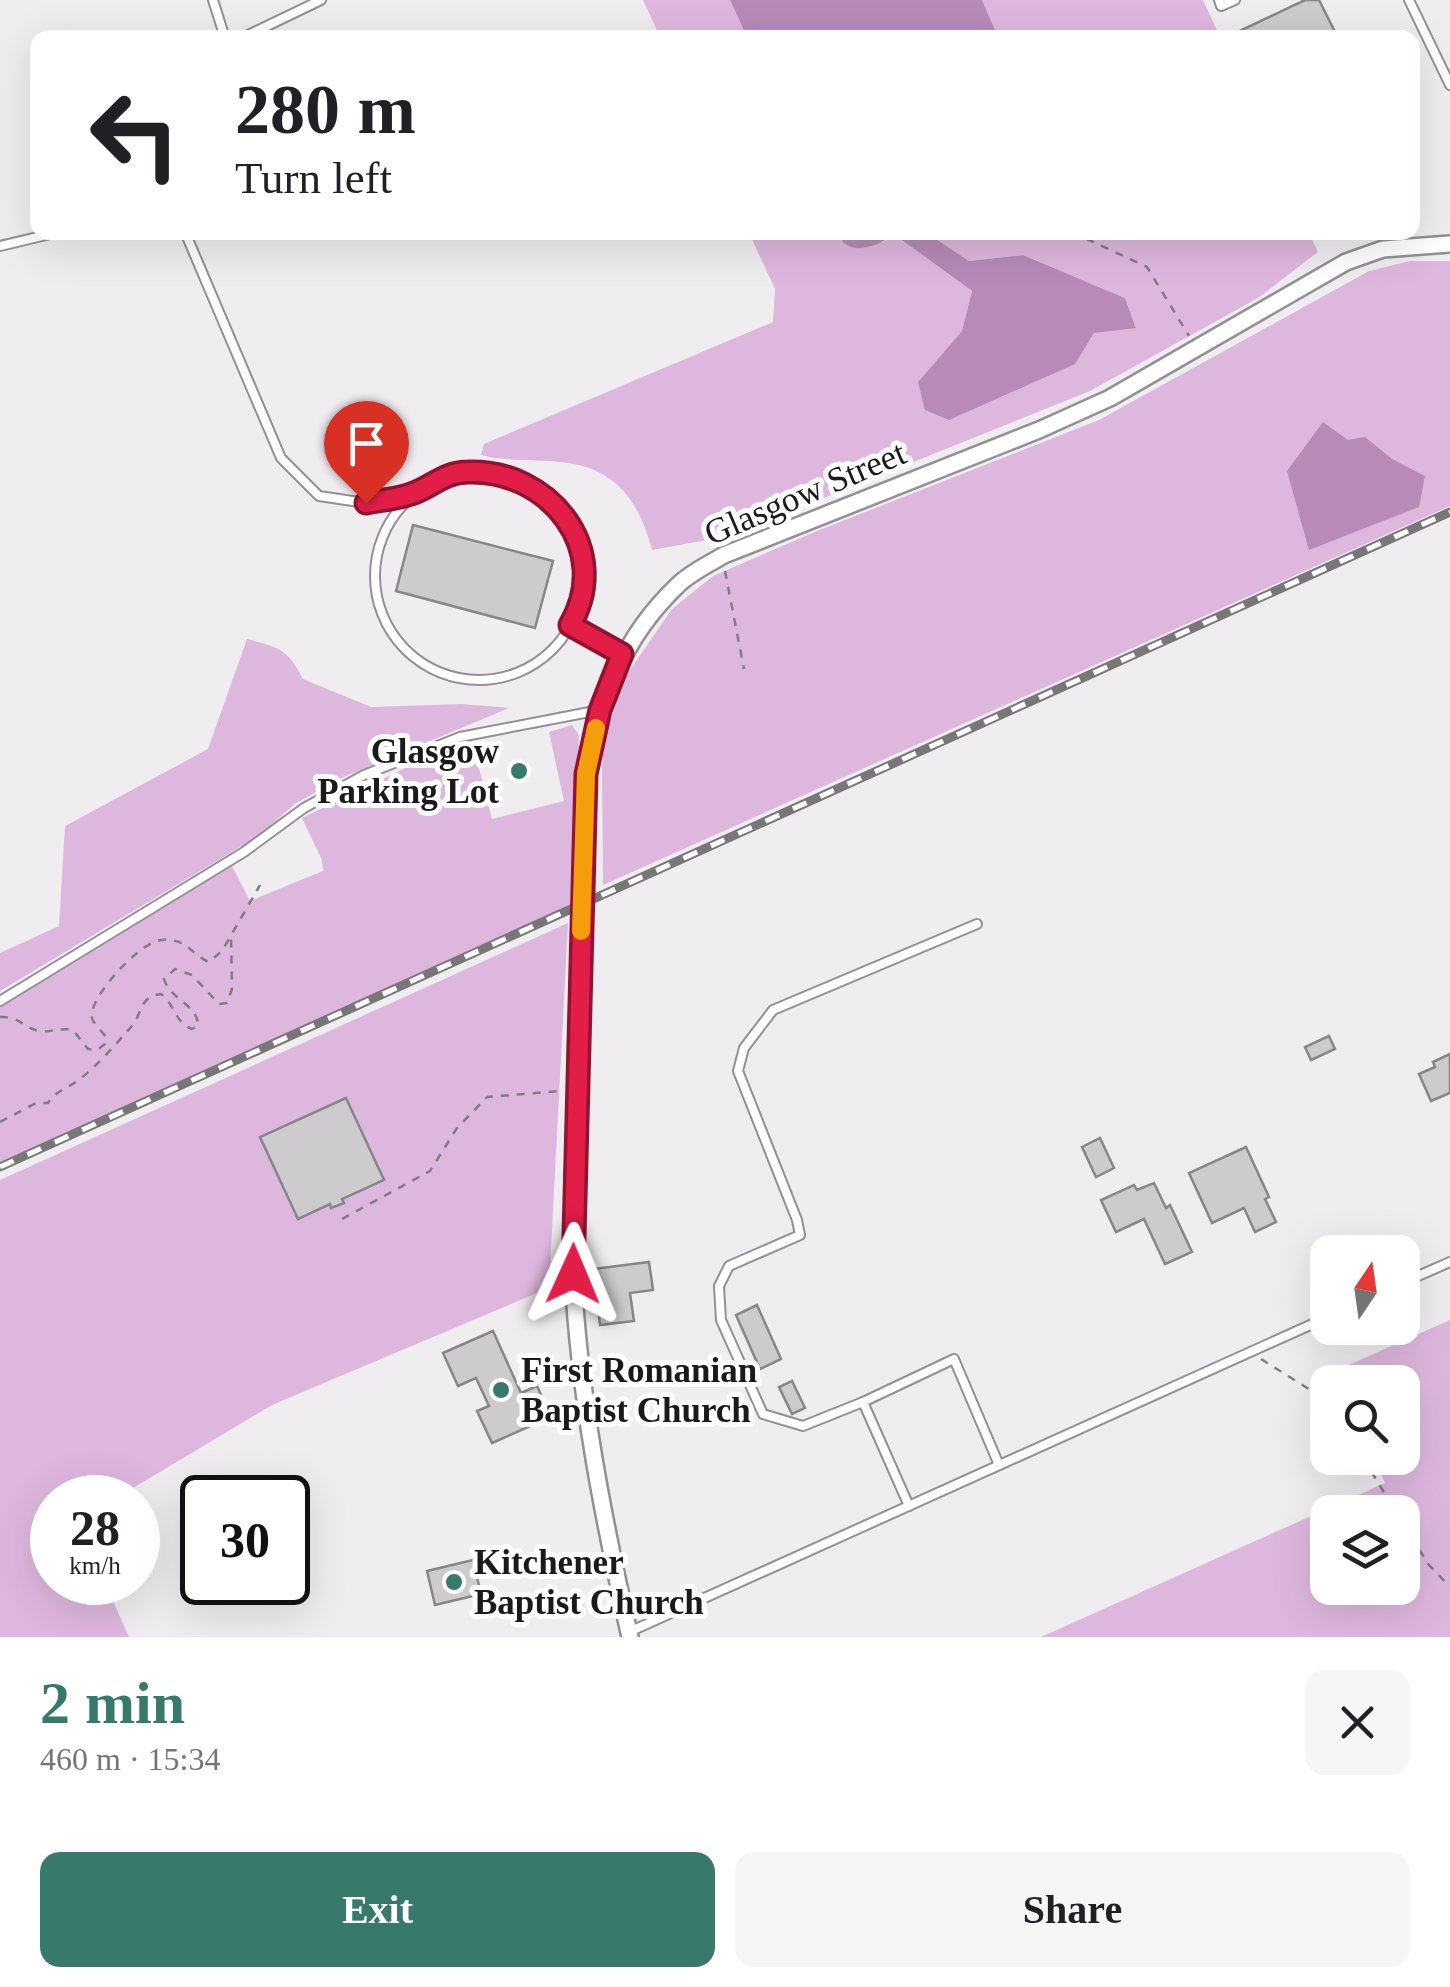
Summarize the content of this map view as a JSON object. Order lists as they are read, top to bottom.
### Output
{
  "streets": {
    "street": ["Glasgow Street"]
  },
  "places": ["Glasgow Parking Lot", "First Romanian Baptist Church", "Kitchener Baptist Church"],
  "north": "top",
  "page": {
    "turn": ["280 m", "Turn left"],
    "speed": "28 km/h",
    "limit": "30",
    "heading": ["2 min", "460 m · 15:34"],
    "buttons": ["Exit", "Share"]
  }
}
